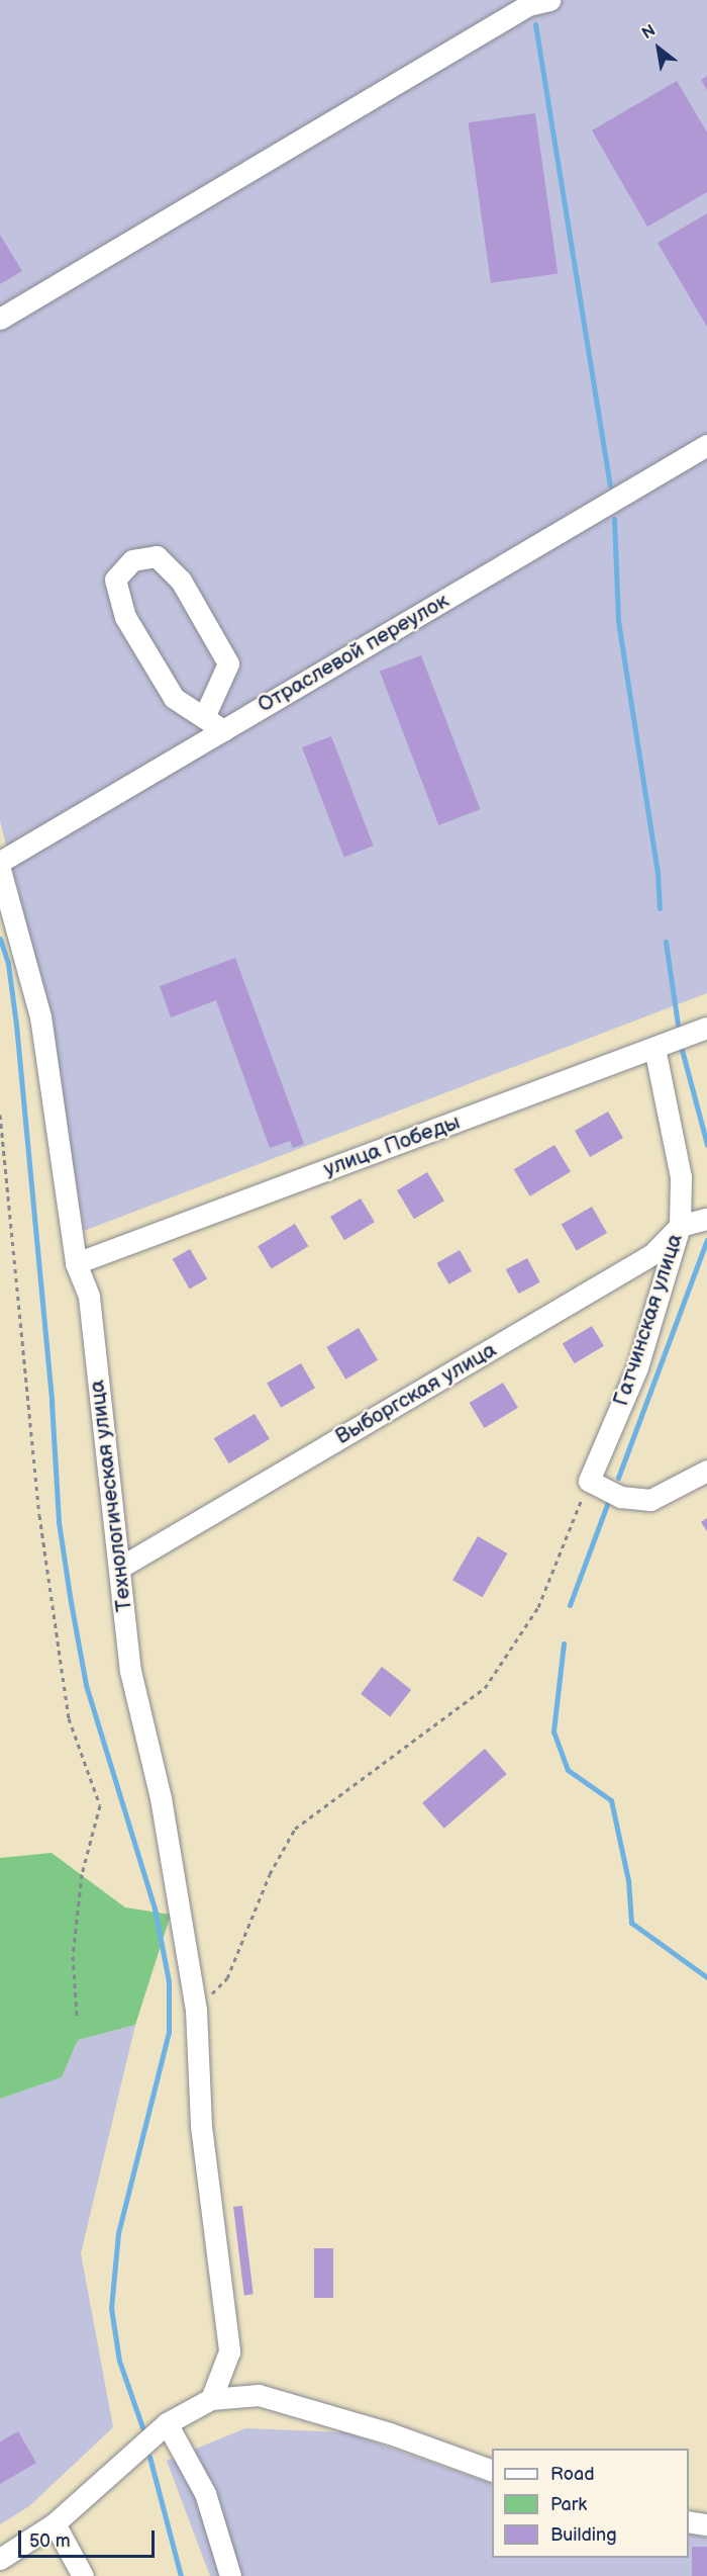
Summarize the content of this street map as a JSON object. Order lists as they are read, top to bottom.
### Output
{
  "streets": {
    "street": [
      "Отраслевой переулок",
      "улица Победы",
      "Гатчинская улица",
      "Выборгская улица",
      "Технологическая улица"
    ]
  },
  "crossings": [
    ["улица Победы", "Гатчинская улица"],
    ["улица Победы", "Технологическая улица"],
    ["Гатчинская улица", "Выборгская улица"],
    ["Выборгская улица", "Технологическая улица"]
  ],
  "legend": ["Road", "Park", "Building"],
  "scale_bar": "50 m",
  "north": "top left"
}
